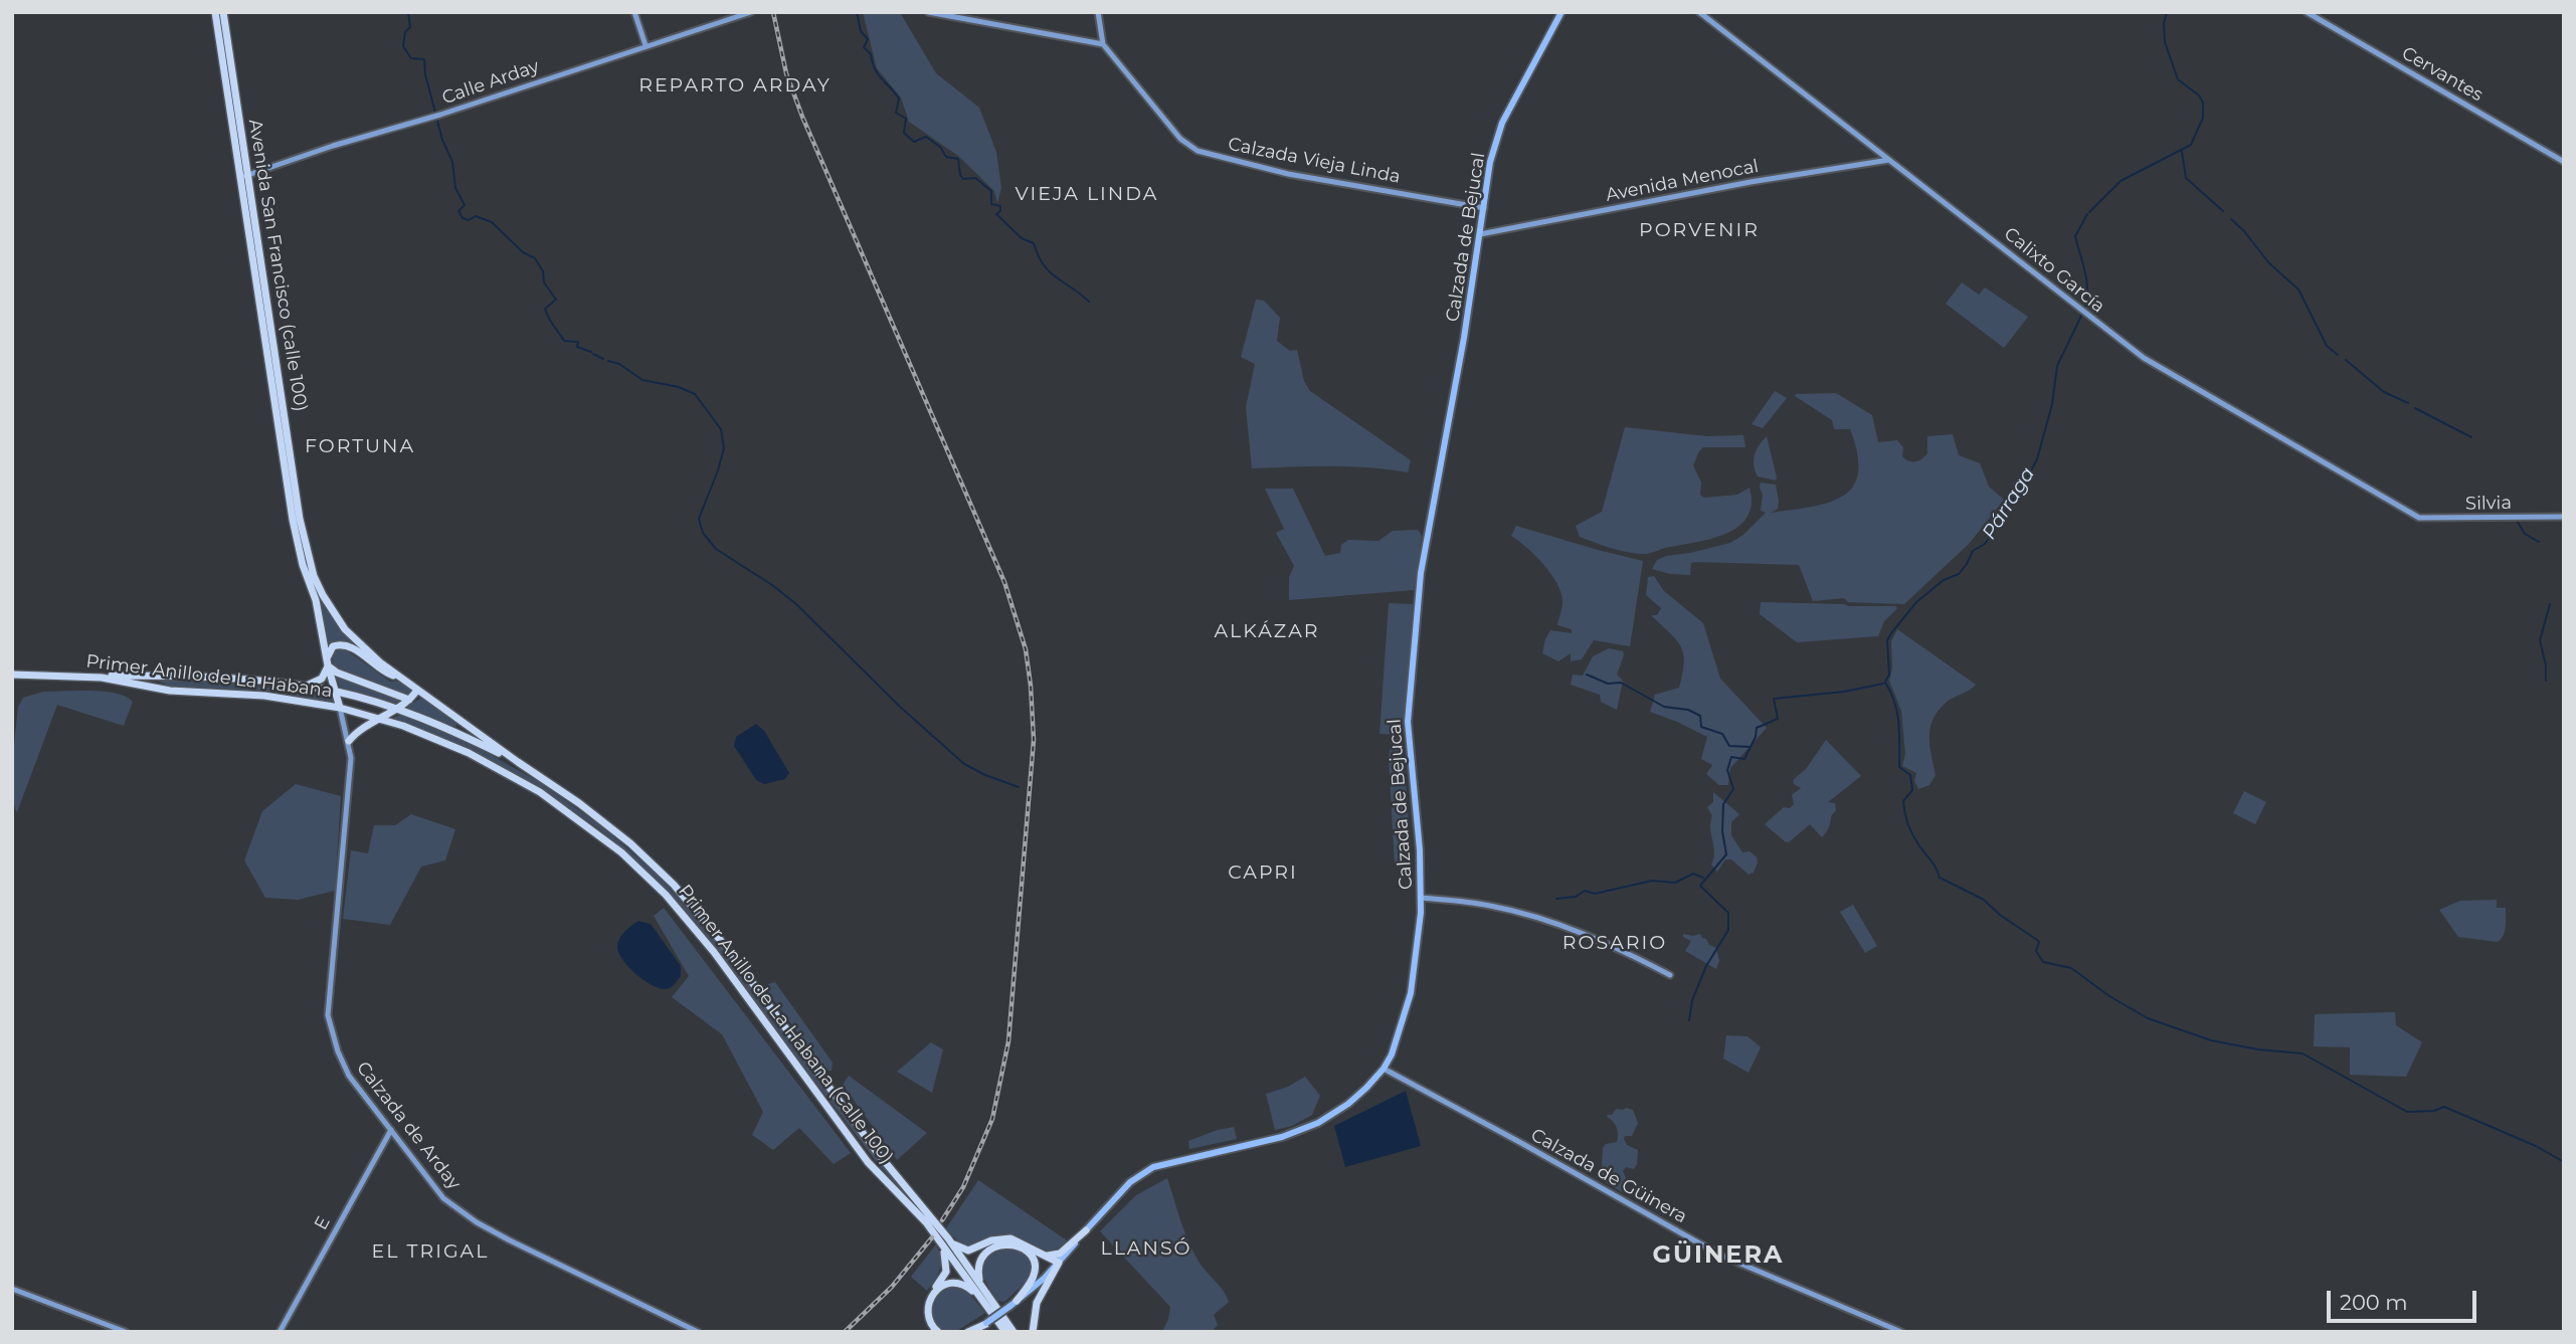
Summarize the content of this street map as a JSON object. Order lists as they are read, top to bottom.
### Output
{
  "streets": {
    "highway": ["Avenida San Francisco (calle 100)", "Primer Anillo de La Habana", "Primer Anillo de La Habana (Calle 100)"],
    "main road": ["Calzada de Bejucal"],
    "street": [
      "Cervantes",
      "Calle Arday",
      "Calzada Vieja Linda",
      "Avenida Menocal",
      "Calixto García",
      "Silvia",
      "Calzada de Arday",
      "Calzada de Güinera",
      "E"
    ]
  },
  "crossings": [
    ["Calle Arday", "Avenida San Francisco (calle 100)"],
    ["Calzada Vieja Linda", "Calzada de Bejucal"],
    ["Avenida Menocal", "Calzada de Bejucal"],
    ["Avenida Menocal", "Calixto García"],
    ["Calzada de Bejucal", "Calzada de Güinera"],
    ["Avenida San Francisco (calle 100)", "Primer Anillo de La Habana"],
    ["Avenida San Francisco (calle 100)", "Primer Anillo de La Habana (Calle 100)"],
    ["Avenida San Francisco (calle 100)", "Calzada de Arday"],
    ["Calixto García", "Silvia"],
    ["Primer Anillo de La Habana", "Primer Anillo de La Habana (Calle 100)"],
    ["Primer Anillo de La Habana", "Calzada de Arday"],
    ["Calzada de Arday", "E"]
  ],
  "districts": [
    "REPARTO ARDAY",
    "VIEJA LINDA",
    "PORVENIR",
    "FORTUNA",
    "ALKÁZAR",
    "CAPRI",
    "ROSARIO",
    "LLANSÓ",
    "EL TRIGAL",
    "GÜINERA"
  ],
  "water": ["Párraga"],
  "scale_bar": "200 m"
}
